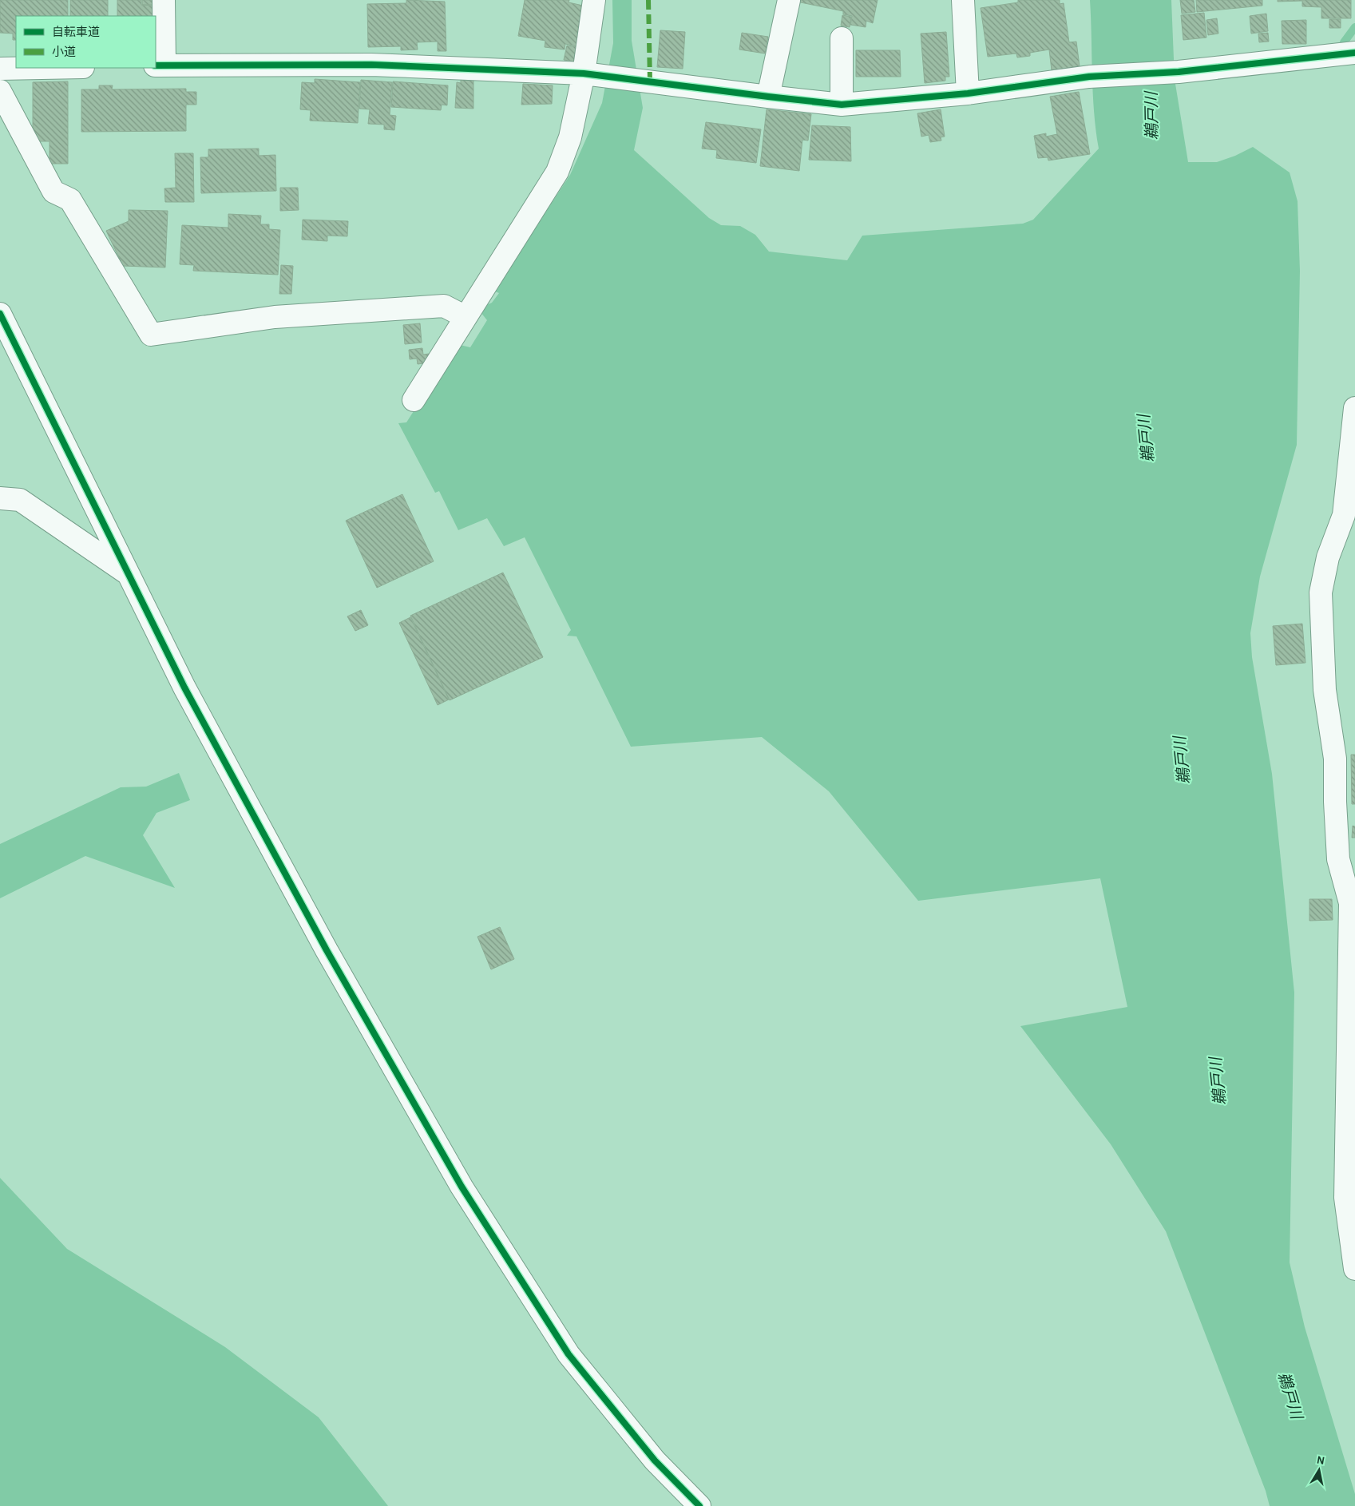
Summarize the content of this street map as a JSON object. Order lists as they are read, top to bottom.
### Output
{
  "water": ["鵜戸川"],
  "legend": ["自転車道", "小道"],
  "north": "top"
}
